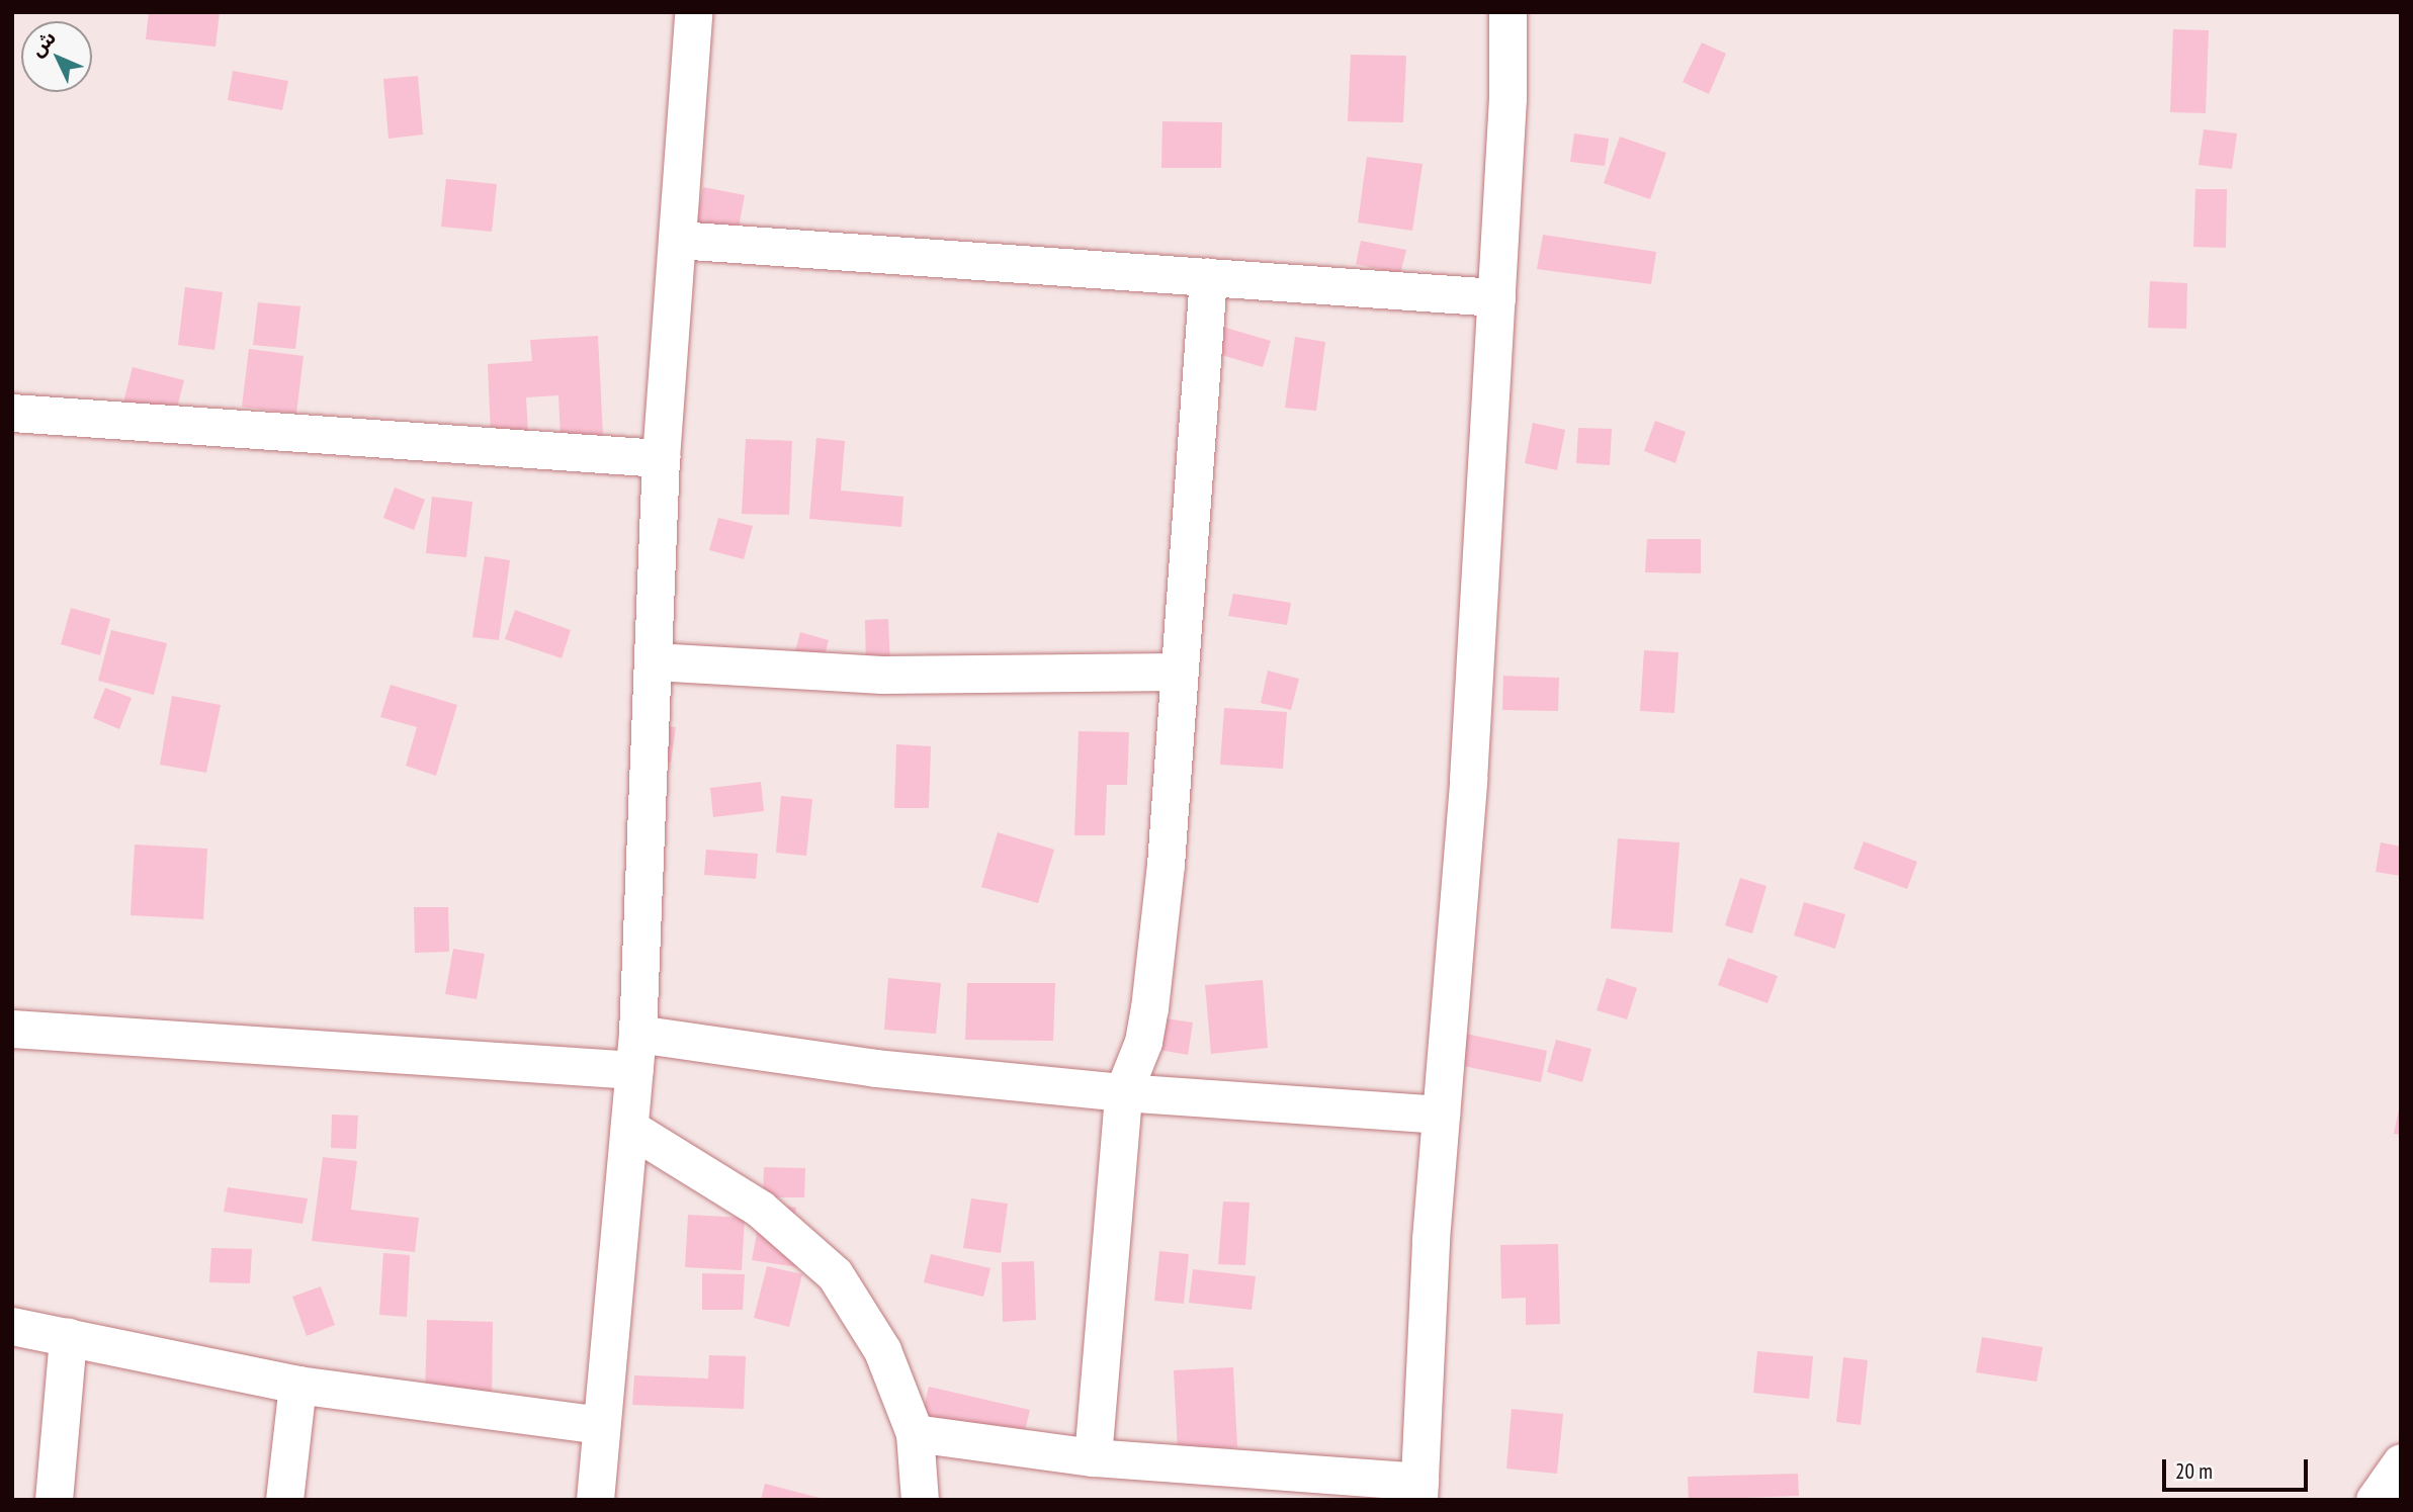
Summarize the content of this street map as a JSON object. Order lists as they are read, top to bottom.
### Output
{
  "scale_bar": "20 m",
  "north": "top left"
}
